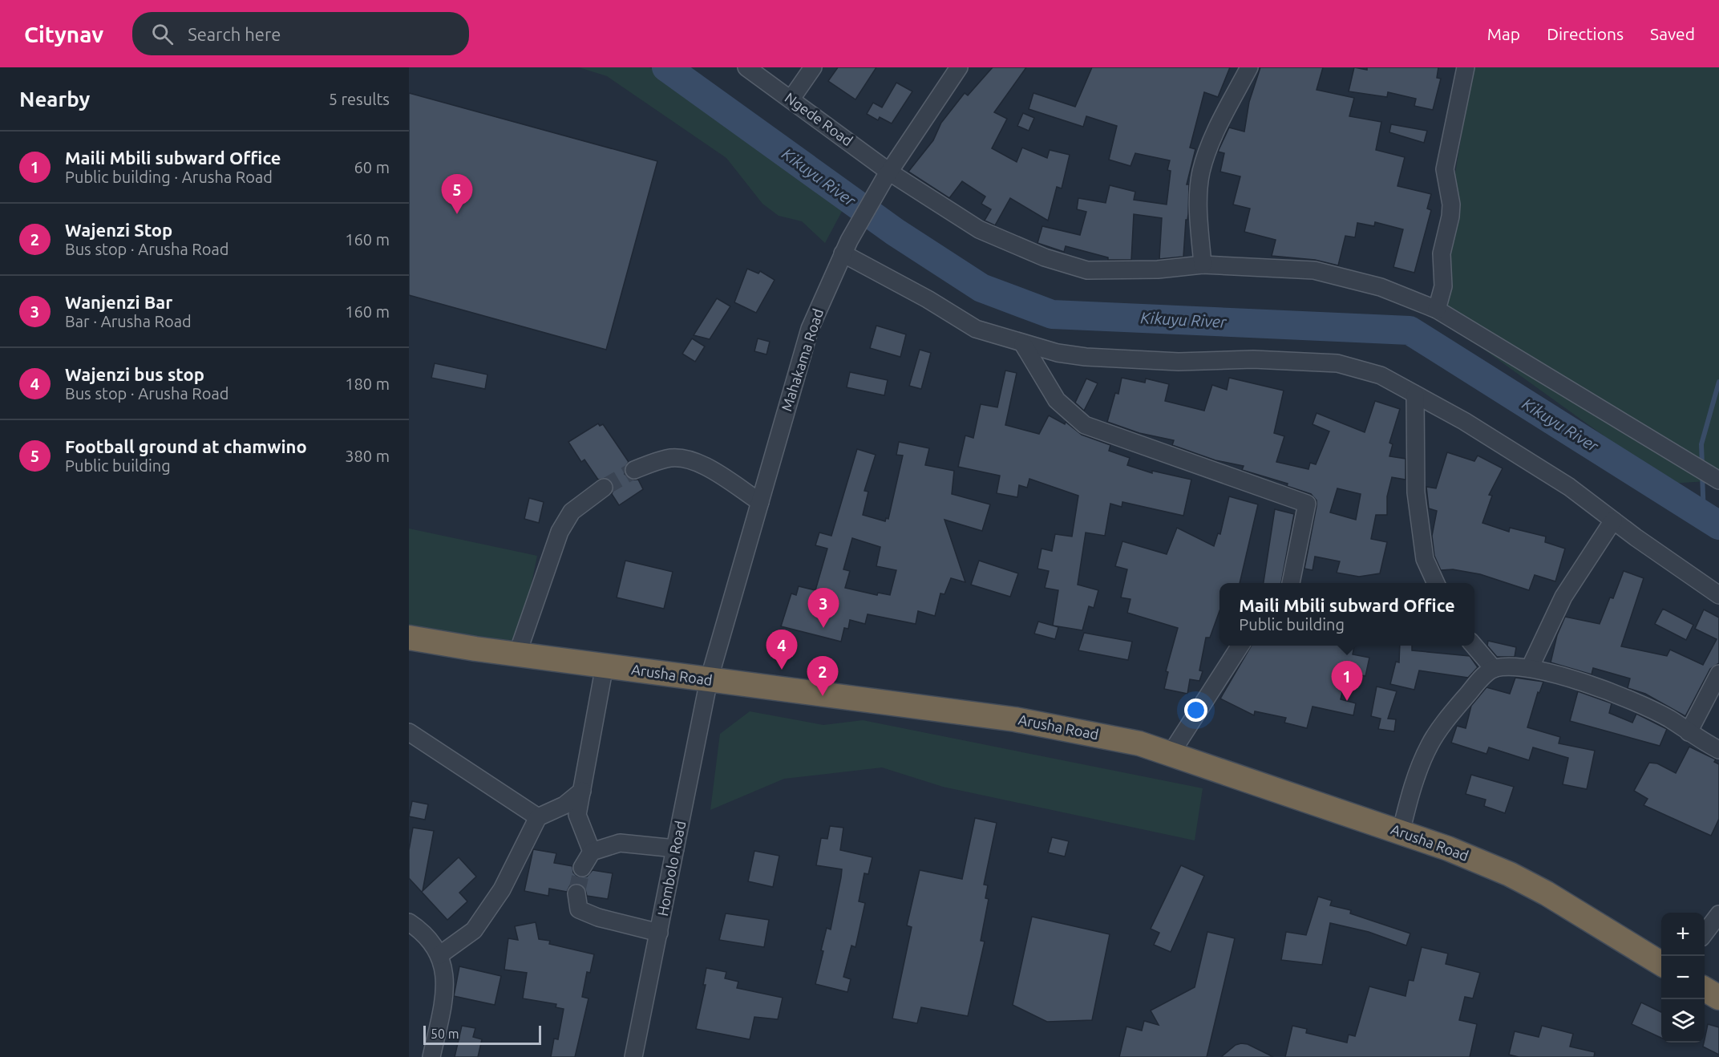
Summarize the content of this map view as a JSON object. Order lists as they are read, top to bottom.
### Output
{
  "streets": {
    "highway": ["Arusha Road"],
    "street": ["Ngede Road", "Mahakama Road", "Hombolo Road"]
  },
  "crossings": [
    ["Ngede Road", "Mahakama Road"],
    ["Mahakama Road", "Arusha Road"],
    ["Mahakama Road", "Hombolo Road"],
    ["Arusha Road", "Hombolo Road"]
  ],
  "water": ["Kikuyu River"],
  "scale_bar": "50 m",
  "page": {
    "header": "Citynav",
    "search": "Search here",
    "nav": ["Map", "Directions", "Saved"],
    "heading": ["Nearby", "5 results"],
    "list": [
      {
        "mark": "1",
        "name": "Maili Mbili subward Office",
        "note": "Public building · Arusha Road",
        "value": "60 m"
      },
      {
        "mark": "2",
        "name": "Wajenzi Stop",
        "note": "Bus stop · Arusha Road",
        "value": "160 m"
      },
      {
        "mark": "3",
        "name": "Wanjenzi Bar",
        "note": "Bar · Arusha Road",
        "value": "160 m"
      },
      {
        "mark": "4",
        "name": "Wajenzi bus stop",
        "note": "Bus stop · Arusha Road",
        "value": "180 m"
      },
      {
        "mark": "5",
        "name": "Football ground at chamwino",
        "note": "Public building",
        "value": "380 m"
      }
    ],
    "pins": [
      "5",
      "3",
      "4",
      "2",
      "1"
    ],
    "popup": ["Maili Mbili subward Office", "Public building"],
    "map_buttons": ["+", "−"],
    "scale": "50 m"
  }
}
